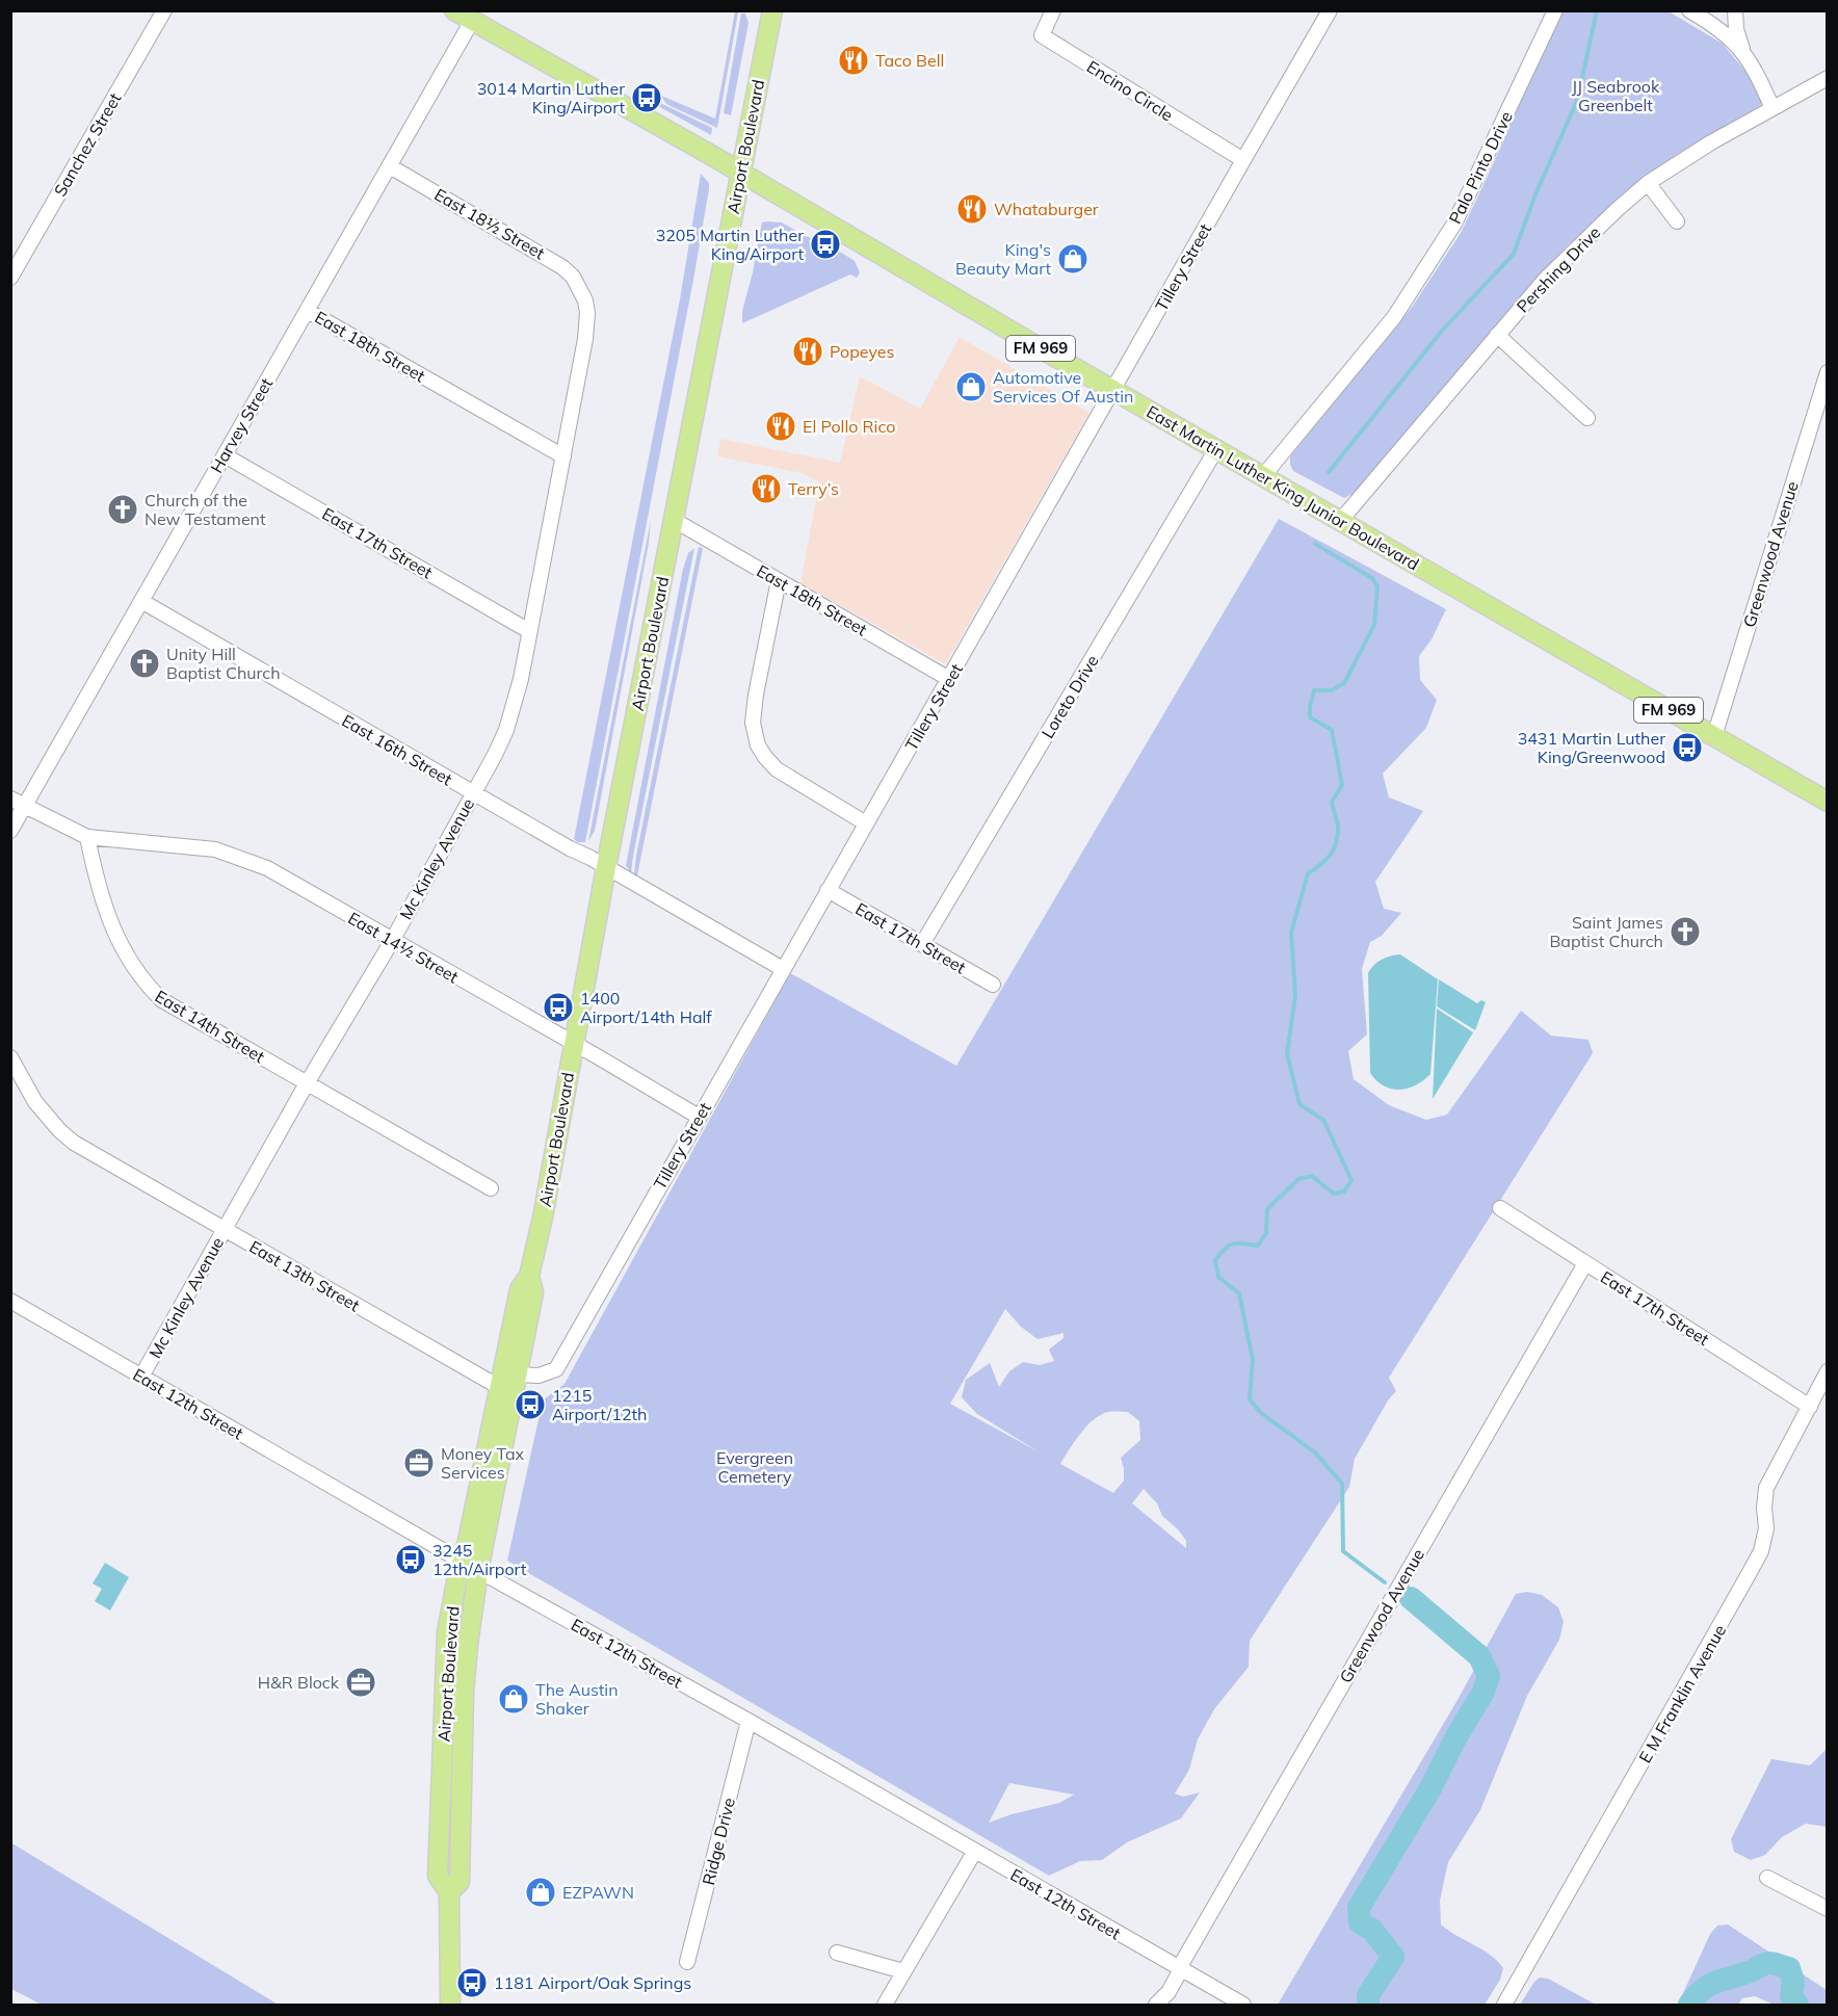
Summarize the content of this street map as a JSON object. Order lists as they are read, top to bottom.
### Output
{
  "streets": {
    "main road": ["Airport Boulevard", "FM 969", "East Martin Luther King Junior Boulevard"],
    "street": [
      "Encino Circle",
      "Sanchez Street",
      "Palo Pinto Drive",
      "East 18½ Street",
      "Tillery Street",
      "Pershing Drive",
      "East 18th Street",
      "Harvey Street",
      "East 17th Street",
      "Greenwood Avenue",
      "Loreto Drive",
      "East 16th Street",
      "Mc Kinley Avenue",
      "East 14½ Street",
      "East 14th Street",
      "East 13th Street",
      "East 12th Street",
      "E M Franklin Avenue",
      "Ridge Drive"
    ]
  },
  "crossings": [
    ["Encino Circle", "Tillery Street"],
    ["Airport Boulevard", "Tillery Street"],
    ["Airport Boulevard", "East 18th Street"],
    ["Airport Boulevard", "East Martin Luther King Junior Boulevard"],
    ["Airport Boulevard", "East 16th Street"],
    ["Airport Boulevard", "East 14½ Street"],
    ["Airport Boulevard", "East 13th Street"],
    ["Airport Boulevard", "East 12th Street"],
    ["Palo Pinto Drive", "East Martin Luther King Junior Boulevard"],
    ["East 18½ Street", "Harvey Street"],
    ["East 18½ Street", "Mc Kinley Avenue"],
    ["Tillery Street", "East 18th Street"],
    ["Tillery Street", "East Martin Luther King Junior Boulevard"],
    ["Tillery Street", "East 17th Street"],
    ["Tillery Street", "East 16th Street"],
    ["Tillery Street", "East 14½ Street"],
    ["Pershing Drive", "East Martin Luther King Junior Boulevard"],
    ["East 18th Street", "Harvey Street"],
    ["East 18th Street", "Mc Kinley Avenue"],
    ["Harvey Street", "East Martin Luther King Junior Boulevard"],
    ["Harvey Street", "East 17th Street"],
    ["Harvey Street", "East 16th Street"],
    ["East Martin Luther King Junior Boulevard", "Greenwood Avenue"],
    ["East Martin Luther King Junior Boulevard", "Loreto Drive"],
    ["East 17th Street", "Greenwood Avenue"],
    ["East 17th Street", "Loreto Drive"],
    ["East 17th Street", "Mc Kinley Avenue"],
    ["East 17th Street", "E M Franklin Avenue"],
    ["Greenwood Avenue", "East 12th Street"],
    ["East 16th Street", "Mc Kinley Avenue"],
    ["Mc Kinley Avenue", "East 14½ Street"],
    ["Mc Kinley Avenue", "East 14th Street"],
    ["Mc Kinley Avenue", "East 13th Street"],
    ["Mc Kinley Avenue", "East 12th Street"],
    ["East 14½ Street", "East 14th Street"],
    ["East 12th Street", "Ridge Drive"]
  ],
  "parks": ["JJ Seabrook Greenbelt", "Evergreen Cemetery"],
  "places": {
    "restaurant": [
      "Taco Bell",
      "Whataburger",
      "Popeyes",
      "El Pollo Rico",
      "Terry’s"
    ],
    "bus stop": [
      "3014 Martin Luther King/Airport",
      "3205 Martin Luther King/Airport",
      "3431 Martin Luther King/Greenwood",
      "1400 Airport/14th Half",
      "1215 Airport/12th",
      "3245 12th/Airport",
      "1181 Airport/Oak Springs"
    ],
    "shop": [
      "King's Beauty Mart",
      "Automotive Services Of Austin",
      "The Austin Shaker",
      "EZPAWN"
    ],
    "church": ["Church of the New Testament", "Unity Hill Baptist Church", "Saint James Baptist Church"],
    "office": ["Money Tax Services", "H&R Block"]
  }
}
